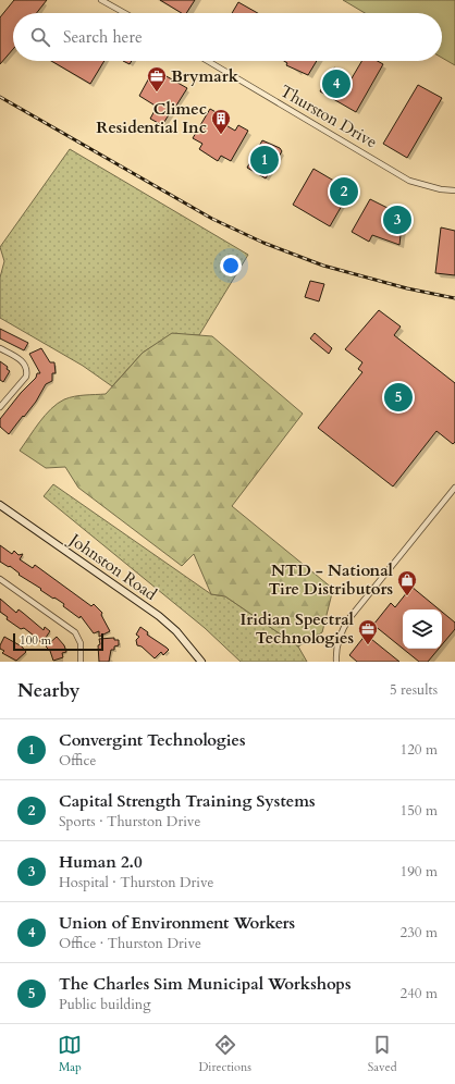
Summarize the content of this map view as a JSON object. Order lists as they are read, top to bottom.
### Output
{
  "streets": {
    "street": ["Thurston Drive", "Johnston Road"]
  },
  "places": {
    "office": ["Brymark", "Iridian Spectral Technologies"],
    "building": ["Climec Residential Inc"],
    "shop": ["NTD - National Tire Distributors"]
  },
  "scale_bar": "100 m",
  "page": {
    "search": "Search here",
    "pins": [
      "4",
      "1",
      "2",
      "3",
      "5"
    ],
    "scale": "100 m",
    "heading": ["Nearby", "5 results"],
    "list": [
      {
        "mark": "1",
        "name": "Convergint Technologies",
        "note": "Office",
        "value": "120 m"
      },
      {
        "mark": "2",
        "name": "Capital Strength Training Systems",
        "note": "Sports · Thurston Drive",
        "value": "150 m"
      },
      {
        "mark": "3",
        "name": "Human 2.0",
        "note": "Hospital · Thurston Drive",
        "value": "190 m"
      },
      {
        "mark": "4",
        "name": "Union of Environment Workers",
        "note": "Office · Thurston Drive",
        "value": "230 m"
      },
      {
        "mark": "5",
        "name": "The Charles Sim Municipal Workshops",
        "note": "Public building",
        "value": "240 m"
      }
    ],
    "nav": ["Map", "Directions", "Saved"]
  }
}
